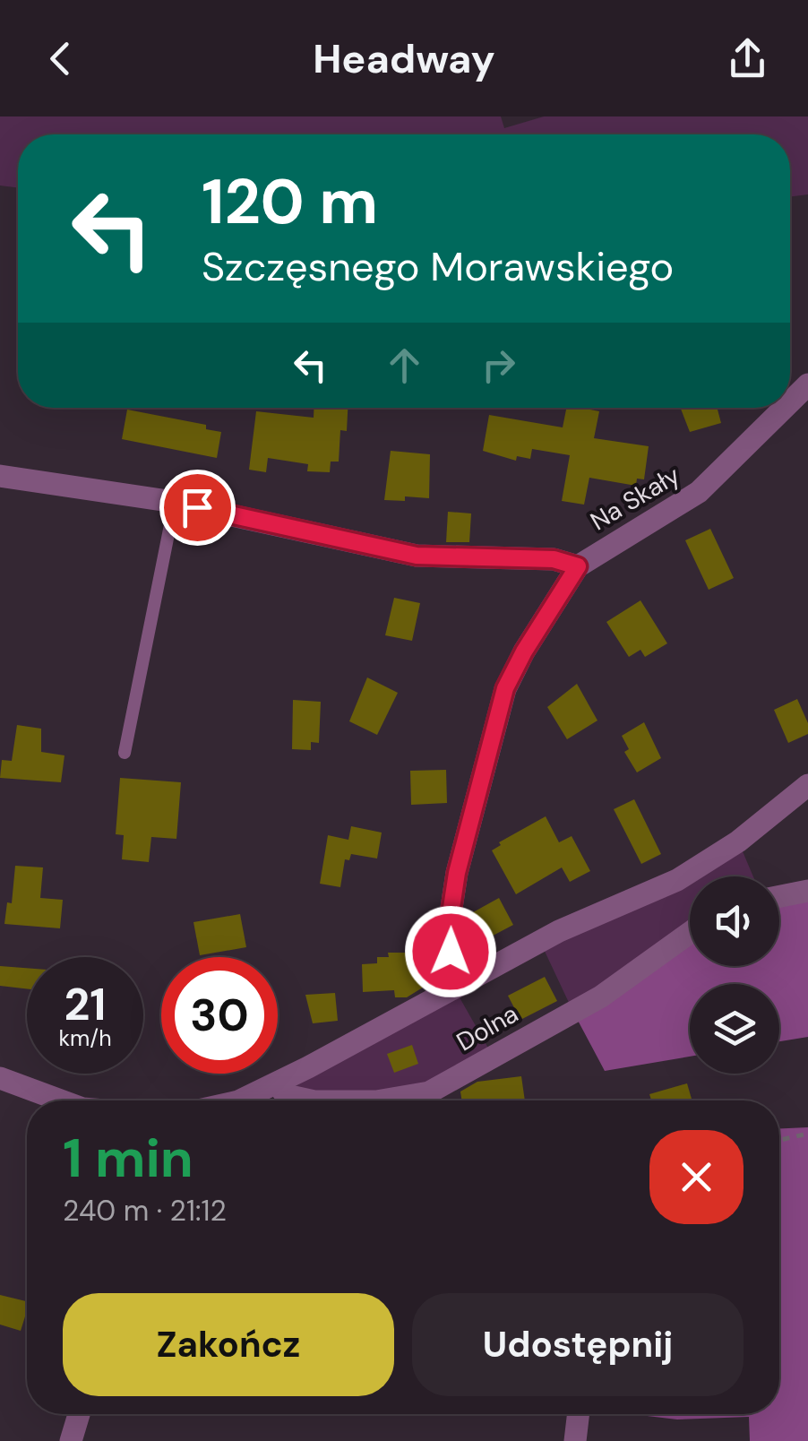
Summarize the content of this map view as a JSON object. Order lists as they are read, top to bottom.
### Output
{
  "streets": {
    "street": ["Na Skały", "Dolna"]
  },
  "page": {
    "header": "Headway",
    "turn": ["120 m", "Szczęsnego Morawskiego"],
    "speed": "21 km/h",
    "limit": "30",
    "heading": ["1 min", "240 m · 21:12"],
    "buttons": ["Zakończ", "Udostępnij"]
  }
}
